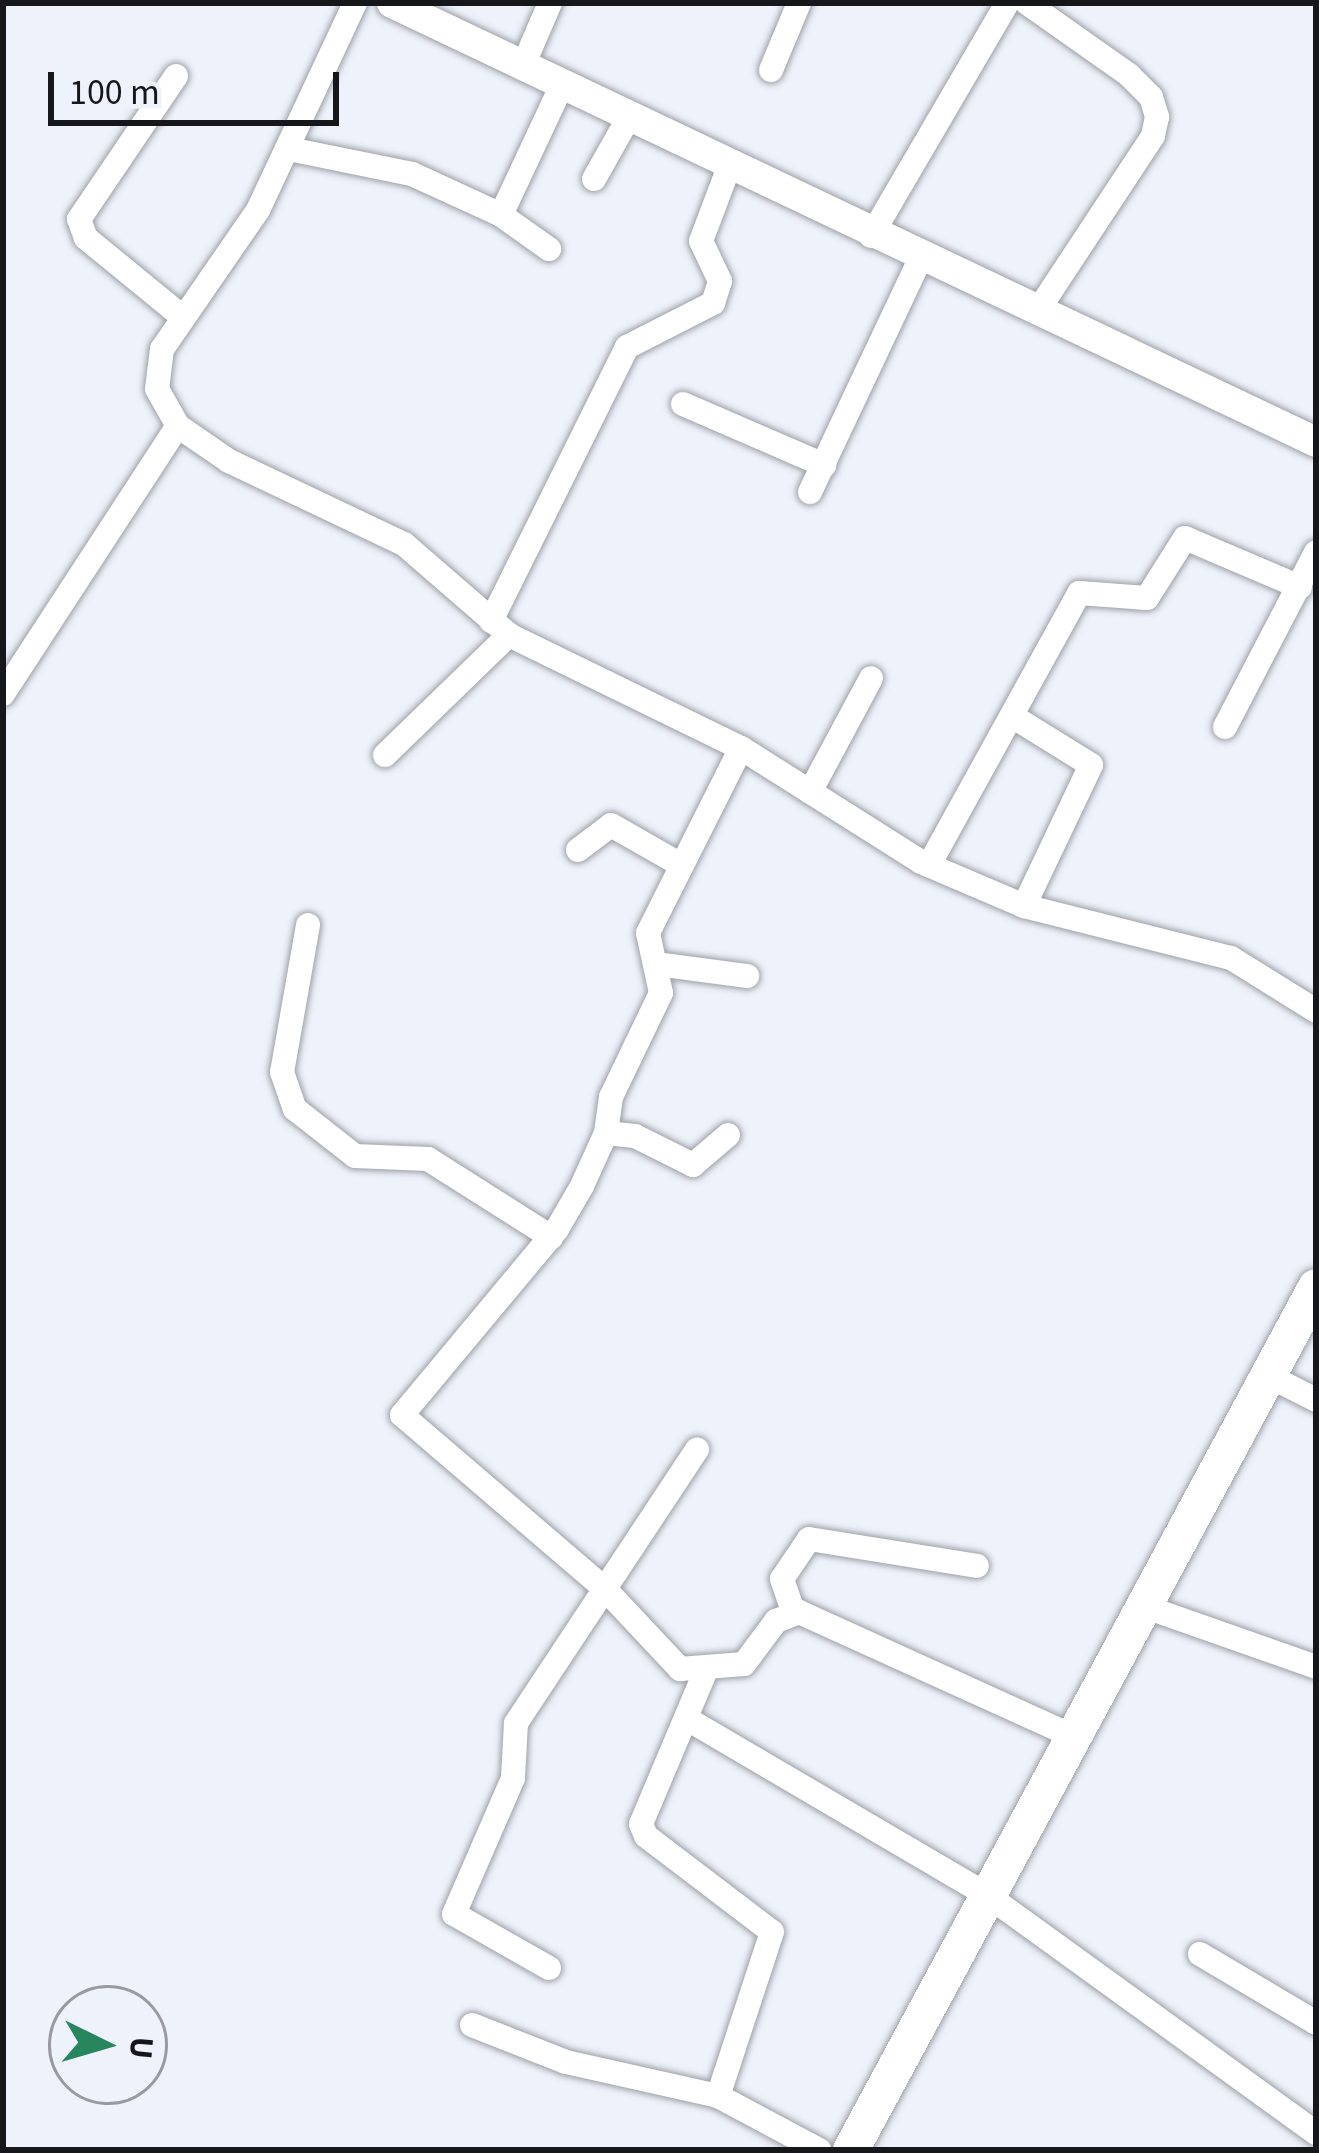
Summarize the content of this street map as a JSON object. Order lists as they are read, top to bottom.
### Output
{
  "scale_bar": "100 m",
  "north": "right"
}
